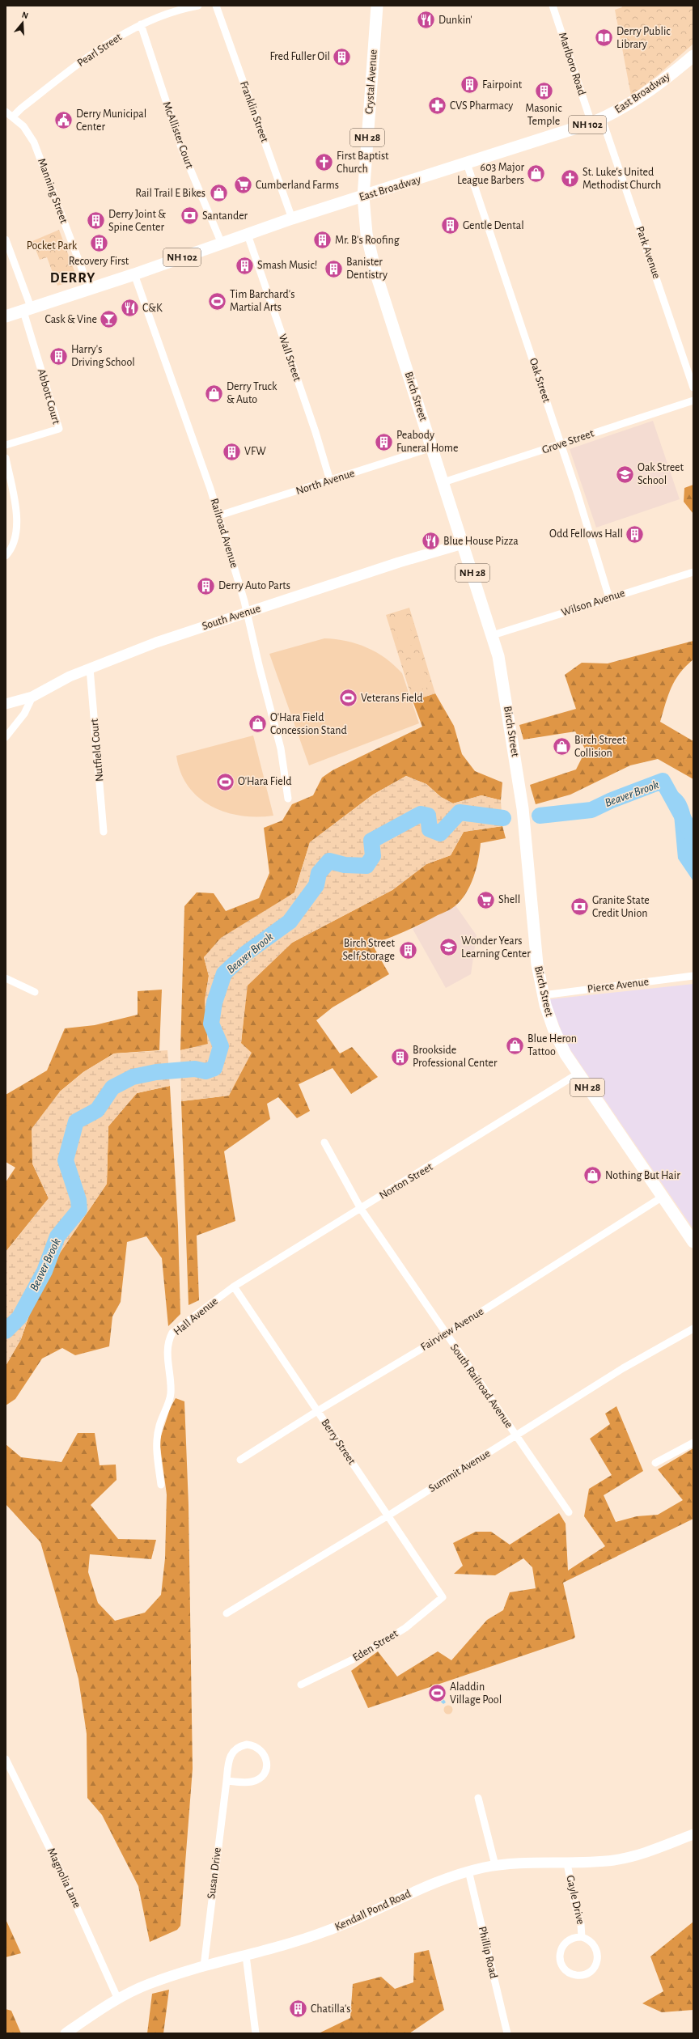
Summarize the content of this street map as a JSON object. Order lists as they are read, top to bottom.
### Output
{
  "streets": {
    "main road": [
      "Crystal Avenue",
      "East Broadway",
      "NH 102",
      "NH 28",
      "Birch Street"
    ],
    "street": [
      "Pearl Street",
      "Marlboro Road",
      "Franklin Street",
      "McAllister Court",
      "Manning Street",
      "Park Avenue",
      "Wall Street",
      "Oak Street",
      "Abbott Court",
      "Grove Street",
      "North Avenue",
      "Railroad Avenue",
      "Wilson Avenue",
      "South Avenue",
      "Nutfield Court",
      "Pierce Avenue",
      "Norton Street",
      "Hall Avenue",
      "Fairview Avenue",
      "South Railroad Avenue",
      "Berry Street",
      "Summit Avenue",
      "Eden Street",
      "Susan Drive",
      "Magnolia Lane",
      "Gayle Drive",
      "Kendall Pond Road",
      "Phillip Road"
    ]
  },
  "crossings": [
    ["Pearl Street", "McAllister Court"],
    ["Pearl Street", "Manning Street"],
    ["Marlboro Road", "East Broadway"],
    ["Marlboro Road", "Park Avenue"],
    ["Crystal Avenue", "East Broadway"],
    ["Crystal Avenue", "Birch Street"],
    ["East Broadway", "Franklin Street"],
    ["East Broadway", "NH 102"],
    ["East Broadway", "McAllister Court"],
    ["East Broadway", "Manning Street"],
    ["East Broadway", "Park Avenue"],
    ["East Broadway", "Wall Street"],
    ["East Broadway", "Oak Street"],
    ["East Broadway", "Abbott Court"],
    ["East Broadway", "Birch Street"],
    ["East Broadway", "Railroad Avenue"],
    ["NH 102", "Abbott Court"],
    ["Wall Street", "North Avenue"],
    ["Oak Street", "Grove Street"],
    ["Oak Street", "Wilson Avenue"],
    ["Birch Street", "Grove Street"],
    ["Birch Street", "North Avenue"],
    ["Birch Street", "Wilson Avenue"],
    ["Birch Street", "South Avenue"],
    ["Birch Street", "Pierce Avenue"],
    ["Birch Street", "Norton Street"],
    ["Birch Street", "Fairview Avenue"],
    ["North Avenue", "Railroad Avenue"],
    ["Railroad Avenue", "South Avenue"],
    ["South Avenue", "Nutfield Court"],
    ["Norton Street", "Hall Avenue"],
    ["Norton Street", "South Railroad Avenue"],
    ["Norton Street", "Berry Street"],
    ["Hall Avenue", "Berry Street"],
    ["Fairview Avenue", "South Railroad Avenue"],
    ["Fairview Avenue", "Berry Street"],
    ["South Railroad Avenue", "Summit Avenue"],
    ["Berry Street", "Summit Avenue"],
    ["Berry Street", "Eden Street"],
    ["Susan Drive", "Kendall Pond Road"],
    ["Magnolia Lane", "Kendall Pond Road"],
    ["Gayle Drive", "Kendall Pond Road"],
    ["Kendall Pond Road", "Phillip Road"]
  ],
  "districts": ["DERRY"],
  "water": ["Beaver Brook"],
  "parks": ["Pocket Park"],
  "places": {
    "restaurant": ["Dunkin'", "C&K", "Blue House Pizza"],
    "library": ["Derry Public Library"],
    "building": [
      "Fred Fuller Oil",
      "Fairpoint",
      "Masonic Temple",
      "Derry Joint & Spine Center",
      "Gentle Dental",
      "Mr. B's Roofing",
      "Recovery First",
      "Smash Music!",
      "Banister Dentistry",
      "Harry's Driving School",
      "Peabody Funeral Home",
      "VFW",
      "Odd Fellows Hall",
      "Derry Auto Parts",
      "Birch Street Self Storage",
      "Brookside Professional Center",
      "Chatilla's"
    ],
    "pharmacy": ["CVS Pharmacy"],
    "public building": ["Derry Municipal Center"],
    "church": ["First Baptist Church", "St. Luke's United Methodist Church"],
    "shop": [
      "603 Major League Barbers",
      "Rail Trail E Bikes",
      "Derry Truck & Auto",
      "O'Hara Field Concession Stand",
      "Birch Street Collision",
      "Blue Heron Tattoo",
      "Nothing But Hair"
    ],
    "supermarket": ["Cumberland Farms", "Shell"],
    "bank": ["Santander", "Granite State Credit Union"],
    "sports": [
      "Tim Barchard's Martial Arts",
      "Veterans Field",
      "O'Hara Field",
      "Aladdin Village Pool"
    ],
    "bar": ["Cask & Vine"],
    "school or university": ["Oak Street School", "Wonder Years Learning Center"]
  },
  "north": "top"
}
